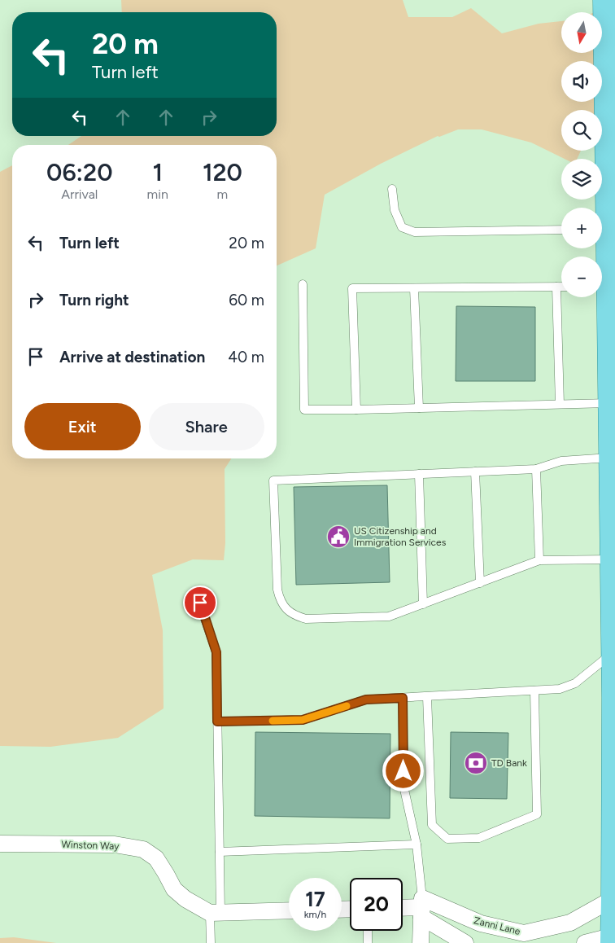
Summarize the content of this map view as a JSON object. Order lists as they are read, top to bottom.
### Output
{
  "streets": {
    "street": ["Winston Way", "Zanni Lane"]
  },
  "places": {
    "public building": ["US Citizenship and Immigration Services"],
    "bank": ["TD Bank"]
  },
  "north": "bottom",
  "page": {
    "map_buttons": ["+", "−"],
    "turn": ["20 m", "Turn left"],
    "eta": [
      "06:20",
      "Arrival",
      "1",
      "min",
      "120",
      "m"
    ],
    "list": [
      {
        "name": "Turn left",
        "value": "20 m"
      },
      {
        "name": "Turn right",
        "value": "60 m"
      },
      {
        "name": "Arrive at destination",
        "value": "40 m"
      }
    ],
    "buttons": ["Exit", "Share"],
    "speed": "17 km/h",
    "limit": "20"
  }
}
